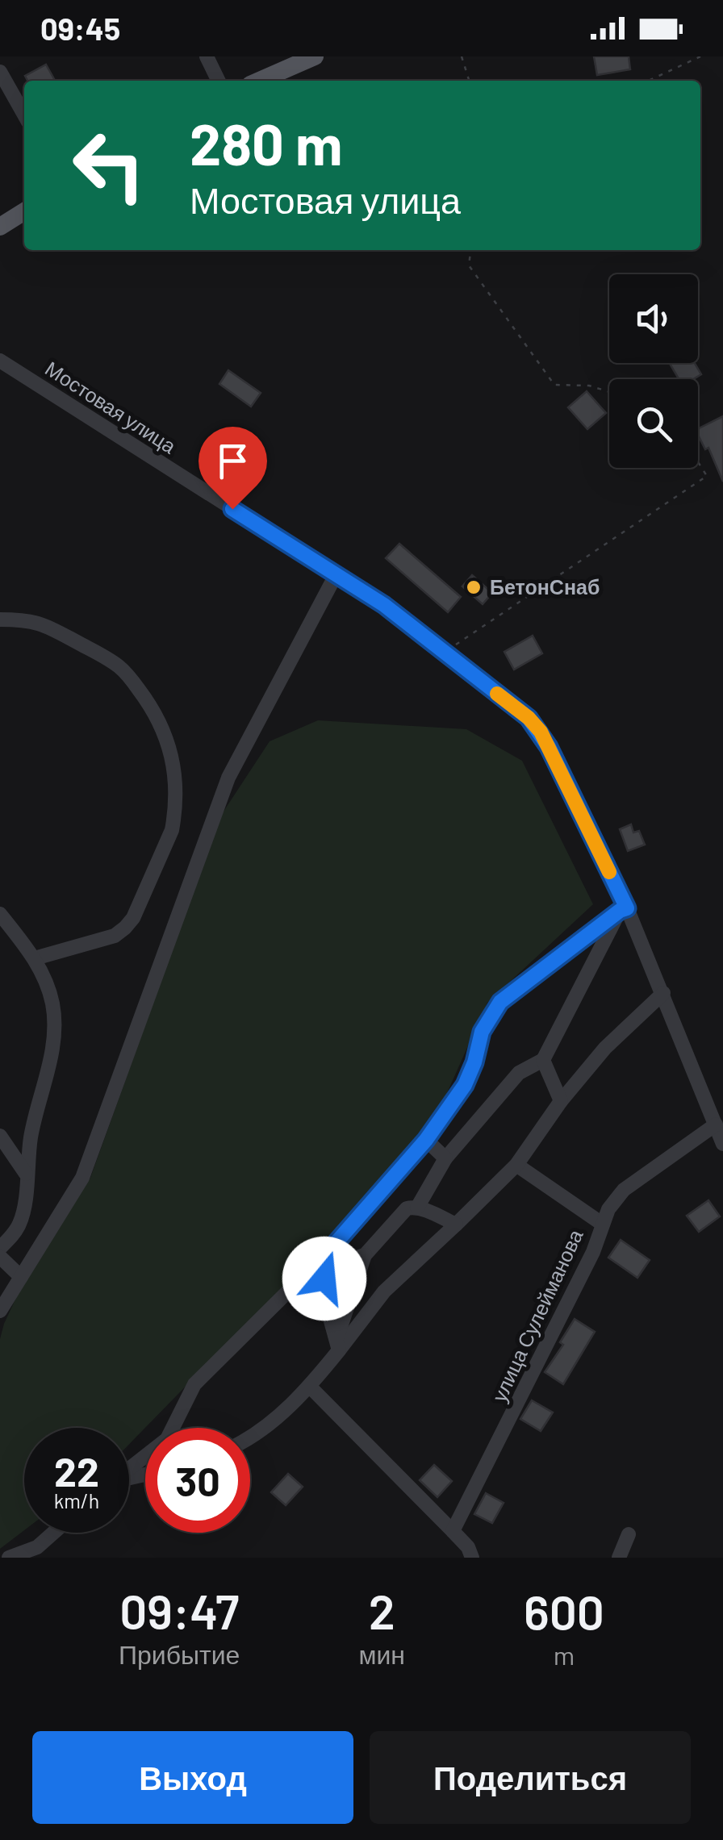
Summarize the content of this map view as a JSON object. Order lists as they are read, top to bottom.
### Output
{
  "streets": {
    "street": ["Мостовая улица", "улица Сулейманова"]
  },
  "crossings": [
    ["Мостовая улица", "улица Сулейманова"]
  ],
  "places": ["БетонСнаб"],
  "page": {
    "status": "09:45",
    "turn": ["280 m", "Мостовая улица"],
    "speed": "22 km/h",
    "limit": "30",
    "eta": [
      "09:47",
      "Прибытие",
      "2",
      "мин",
      "600",
      "m"
    ],
    "buttons": ["Выход", "Поделиться"]
  }
}
